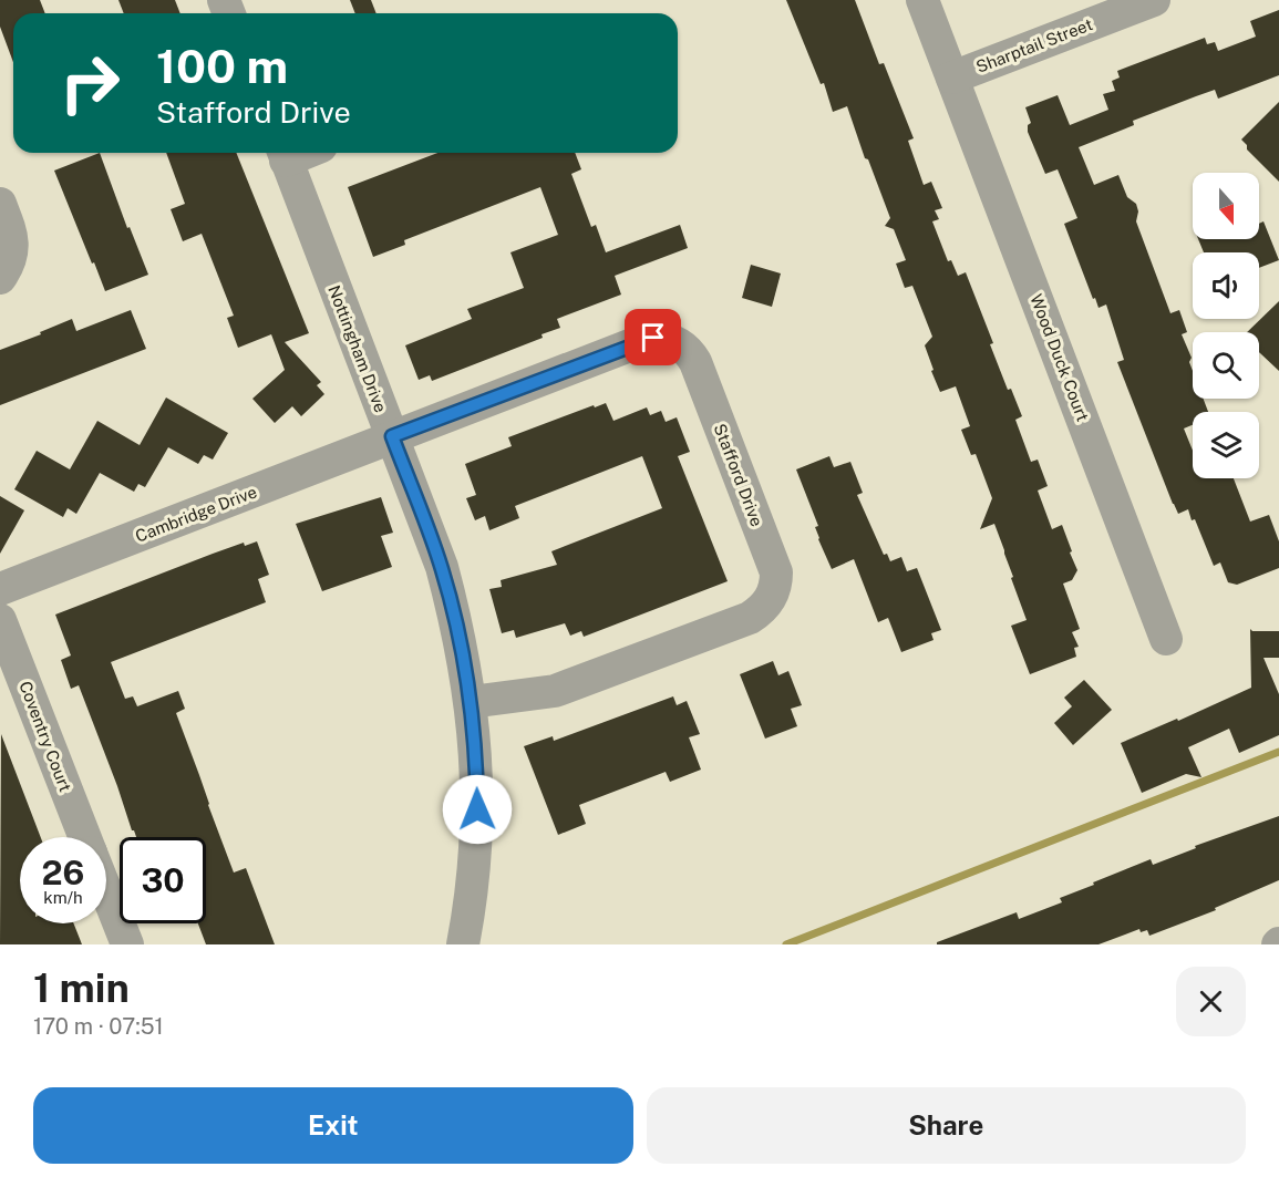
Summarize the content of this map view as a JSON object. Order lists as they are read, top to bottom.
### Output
{
  "streets": {
    "street": [
      "Sharptail Street",
      "Nottingham Drive",
      "Wood Duck Court",
      "Stafford Drive",
      "Cambridge Drive",
      "Coventry Court"
    ]
  },
  "crossings": [
    ["Sharptail Street", "Wood Duck Court"],
    ["Nottingham Drive", "Stafford Drive"],
    ["Nottingham Drive", "Cambridge Drive"],
    ["Stafford Drive", "Cambridge Drive"]
  ],
  "north": "bottom",
  "page": {
    "turn": ["100 m", "Stafford Drive"],
    "speed": "26 km/h",
    "limit": "30",
    "heading": ["1 min", "170 m · 07:51"],
    "buttons": ["Exit", "Share"]
  }
}
